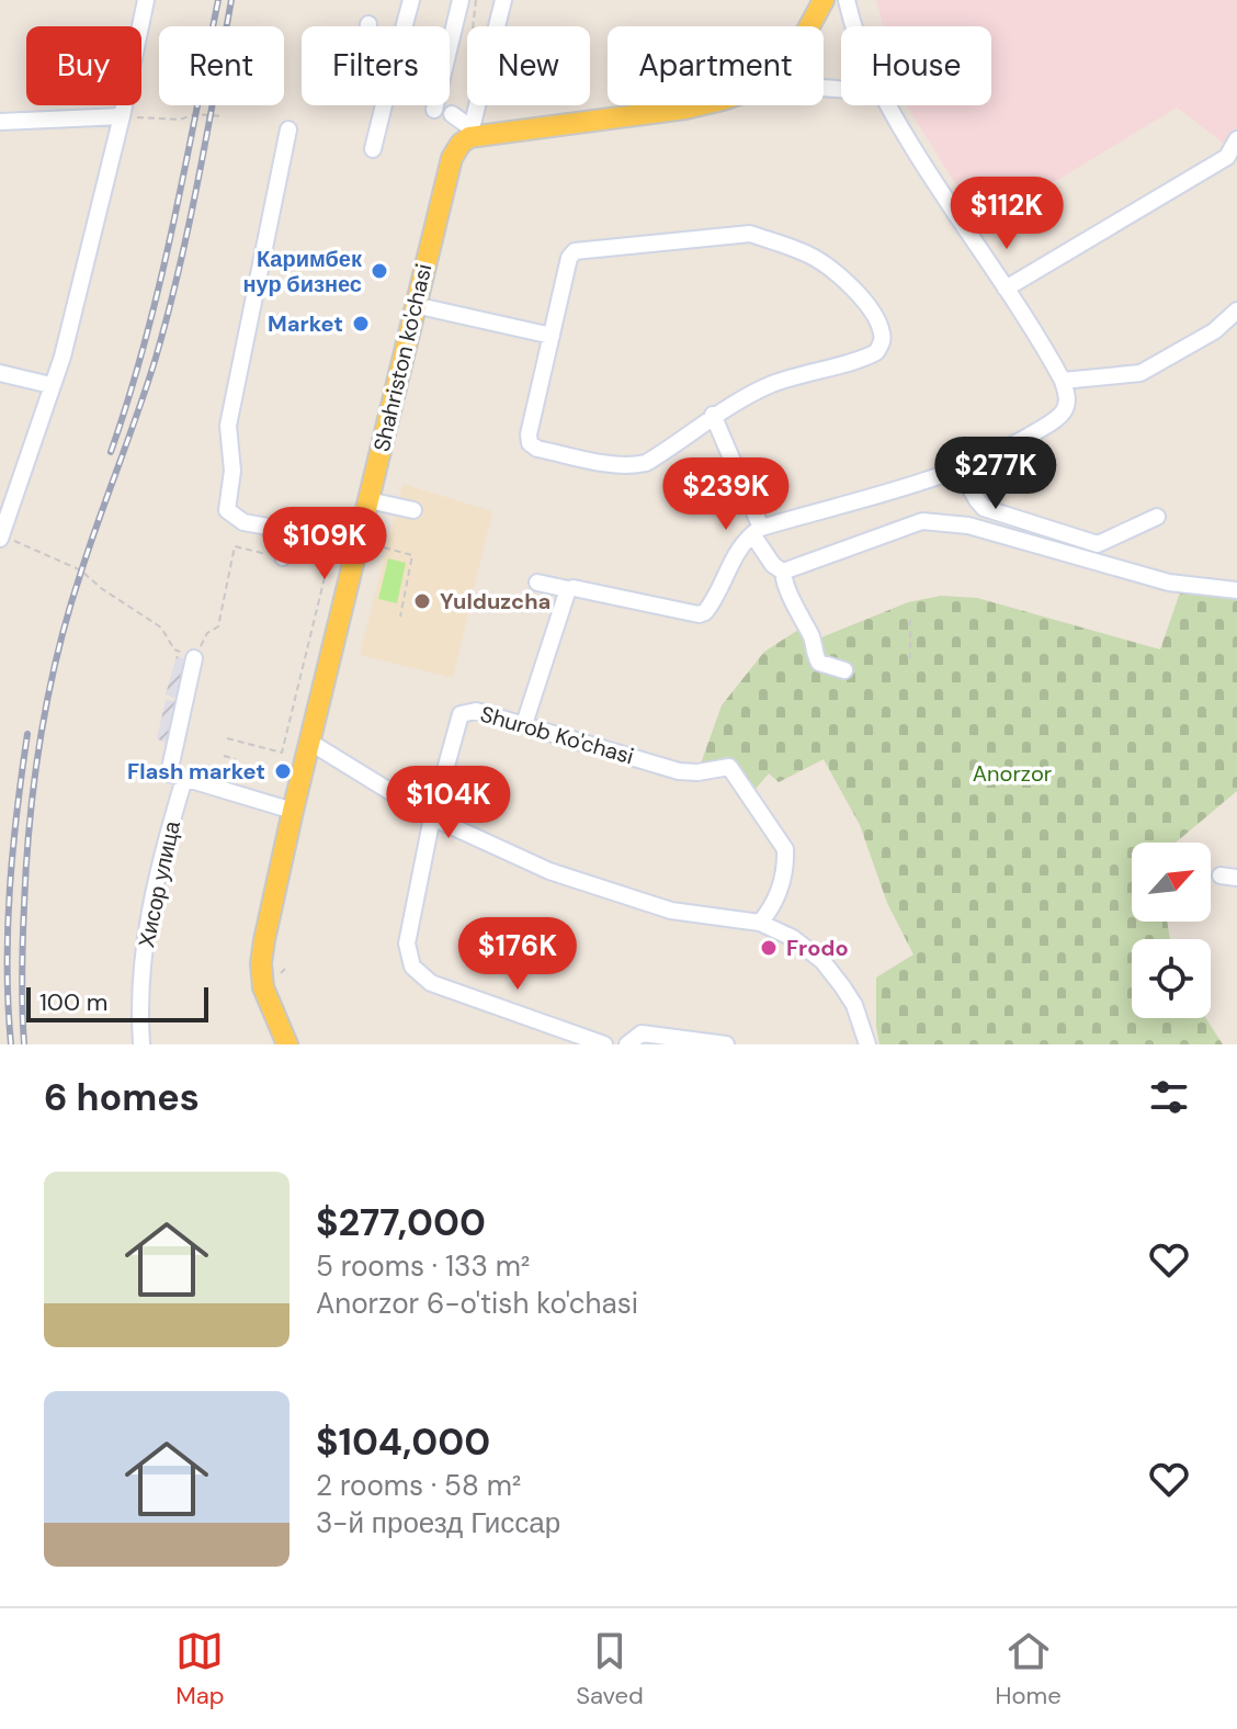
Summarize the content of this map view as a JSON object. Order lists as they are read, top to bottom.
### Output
{
  "streets": {
    "main road": ["Shahriston ko'chasi"],
    "street": ["Shurob Ko'chasi", "Хисор улица"]
  },
  "parks": ["Anorzor"],
  "places": [
    "Каримбек нур бизнес",
    "Market",
    "Yulduzcha",
    "Flash market",
    "Frodo"
  ],
  "scale_bar": "100 m",
  "north": "top right",
  "page": {
    "chip": [
      "Buy",
      "Rent",
      "Filters",
      "New",
      "Apartment",
      "House"
    ],
    "price": [
      "$112K",
      "$277K",
      "$239K",
      "$109K",
      "$104K",
      "$176K"
    ],
    "scale": "100 m",
    "heading": "6 homes",
    "list": [
      {
        "name": "$277,000",
        "note": "5 rooms · 133 m² · Anorzor 6-o'tish ko'chasi"
      },
      {
        "name": "$104,000",
        "note": "2 rooms · 58 m² · 3-й проезд Гиссар"
      }
    ],
    "tabs": ["Map", "Saved", "Home"]
  }
}
